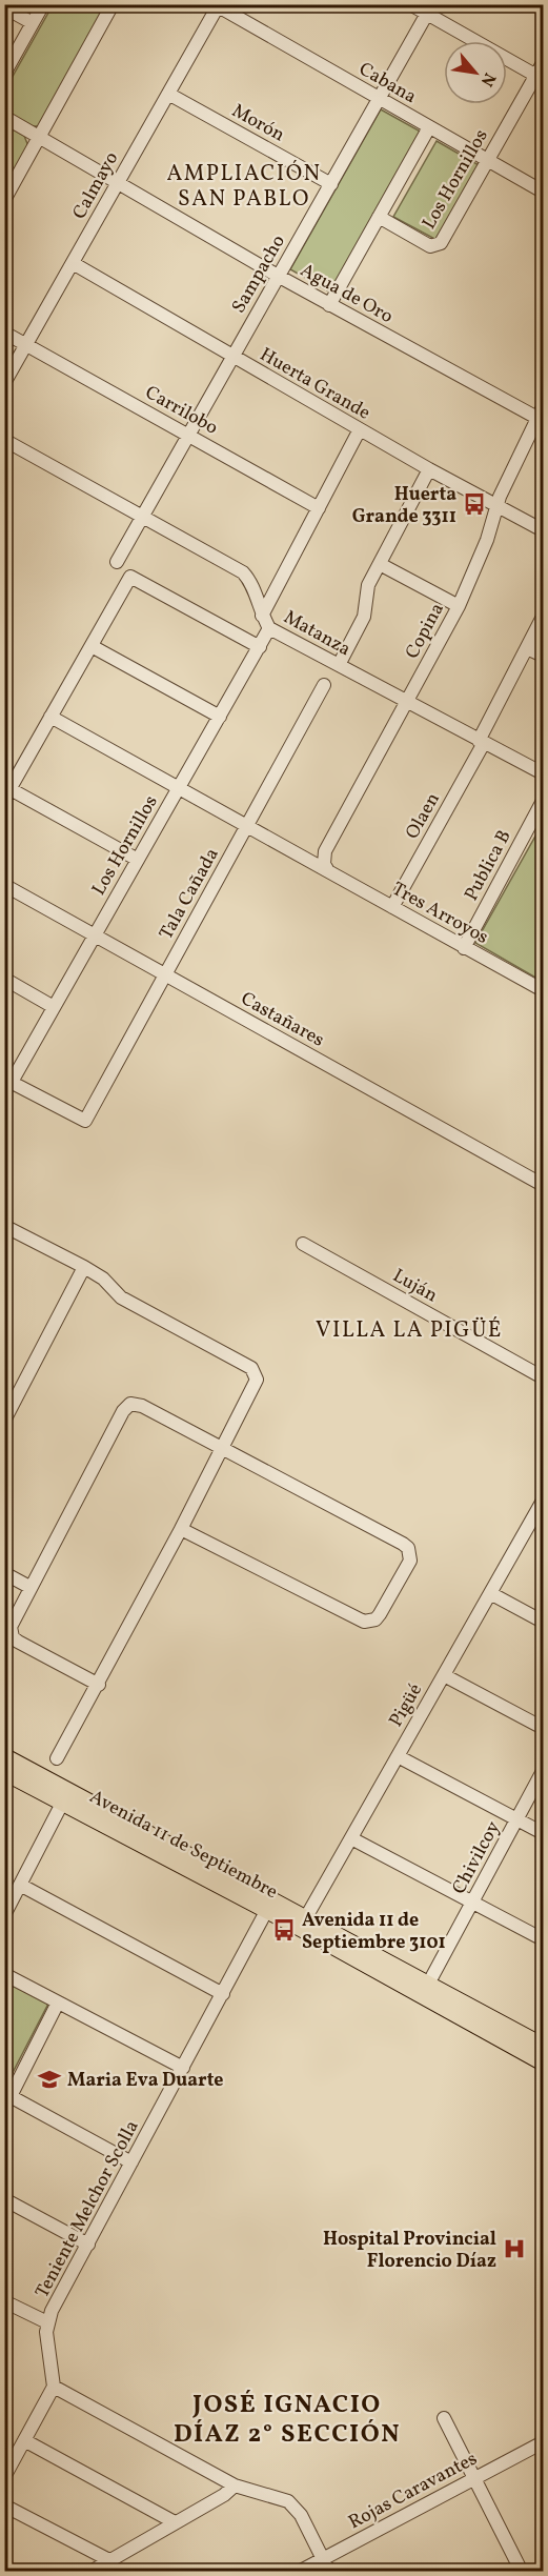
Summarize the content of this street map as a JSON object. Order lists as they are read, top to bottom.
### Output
{
  "streets": {
    "main road": ["Avenida 11 de Septiembre"],
    "street": [
      "Cabana",
      "Morón",
      "Los Hornillos",
      "Calmayo",
      "Sampacho",
      "Agua de Oro",
      "Huerta Grande",
      "Carrilobo",
      "Copina",
      "Matanza",
      "Olaen",
      "Publica B",
      "Tala Cañada",
      "Tres Arroyos",
      "Castañares",
      "Luján",
      "Pigüé",
      "Chivilcoy",
      "Teniente Melchor Scolla",
      "Rojas Caravantes"
    ]
  },
  "crossings": [
    ["Cabana", "Los Hornillos"],
    ["Cabana", "Calmayo"],
    ["Cabana", "Sampacho"],
    ["Morón", "Calmayo"],
    ["Morón", "Sampacho"],
    ["Los Hornillos", "Matanza"],
    ["Los Hornillos", "Tala Cañada"],
    ["Los Hornillos", "Tres Arroyos"],
    ["Los Hornillos", "Castañares"],
    ["Calmayo", "Agua de Oro"],
    ["Calmayo", "Huerta Grande"],
    ["Calmayo", "Carrilobo"],
    ["Sampacho", "Agua de Oro"],
    ["Sampacho", "Huerta Grande"],
    ["Sampacho", "Carrilobo"],
    ["Sampacho", "Matanza"],
    ["Agua de Oro", "Copina"],
    ["Huerta Grande", "Copina"],
    ["Copina", "Matanza"],
    ["Copina", "Tres Arroyos"],
    ["Matanza", "Olaen"],
    ["Olaen", "Tres Arroyos"],
    ["Publica B", "Tres Arroyos"],
    ["Tala Cañada", "Tres Arroyos"],
    ["Tala Cañada", "Castañares"],
    ["Pigüé", "Avenida 11 de Septiembre"],
    ["Avenida 11 de Septiembre", "Chivilcoy"],
    ["Avenida 11 de Septiembre", "Teniente Melchor Scolla"]
  ],
  "districts": ["AMPLIACIÓN SAN PABLO", "VILLA LA PIGÜÉ", "JOSÉ IGNACIO DÍAZ 2° SECCIÓN"],
  "places": {
    "bus stop": ["Huerta Grande 3311", "Avenida 11 de Septiembre 3101"],
    "school or university": ["Maria Eva Duarte"],
    "hospital": ["Hospital Provincial Florencio Díaz"]
  },
  "north": "bottom right"
}
